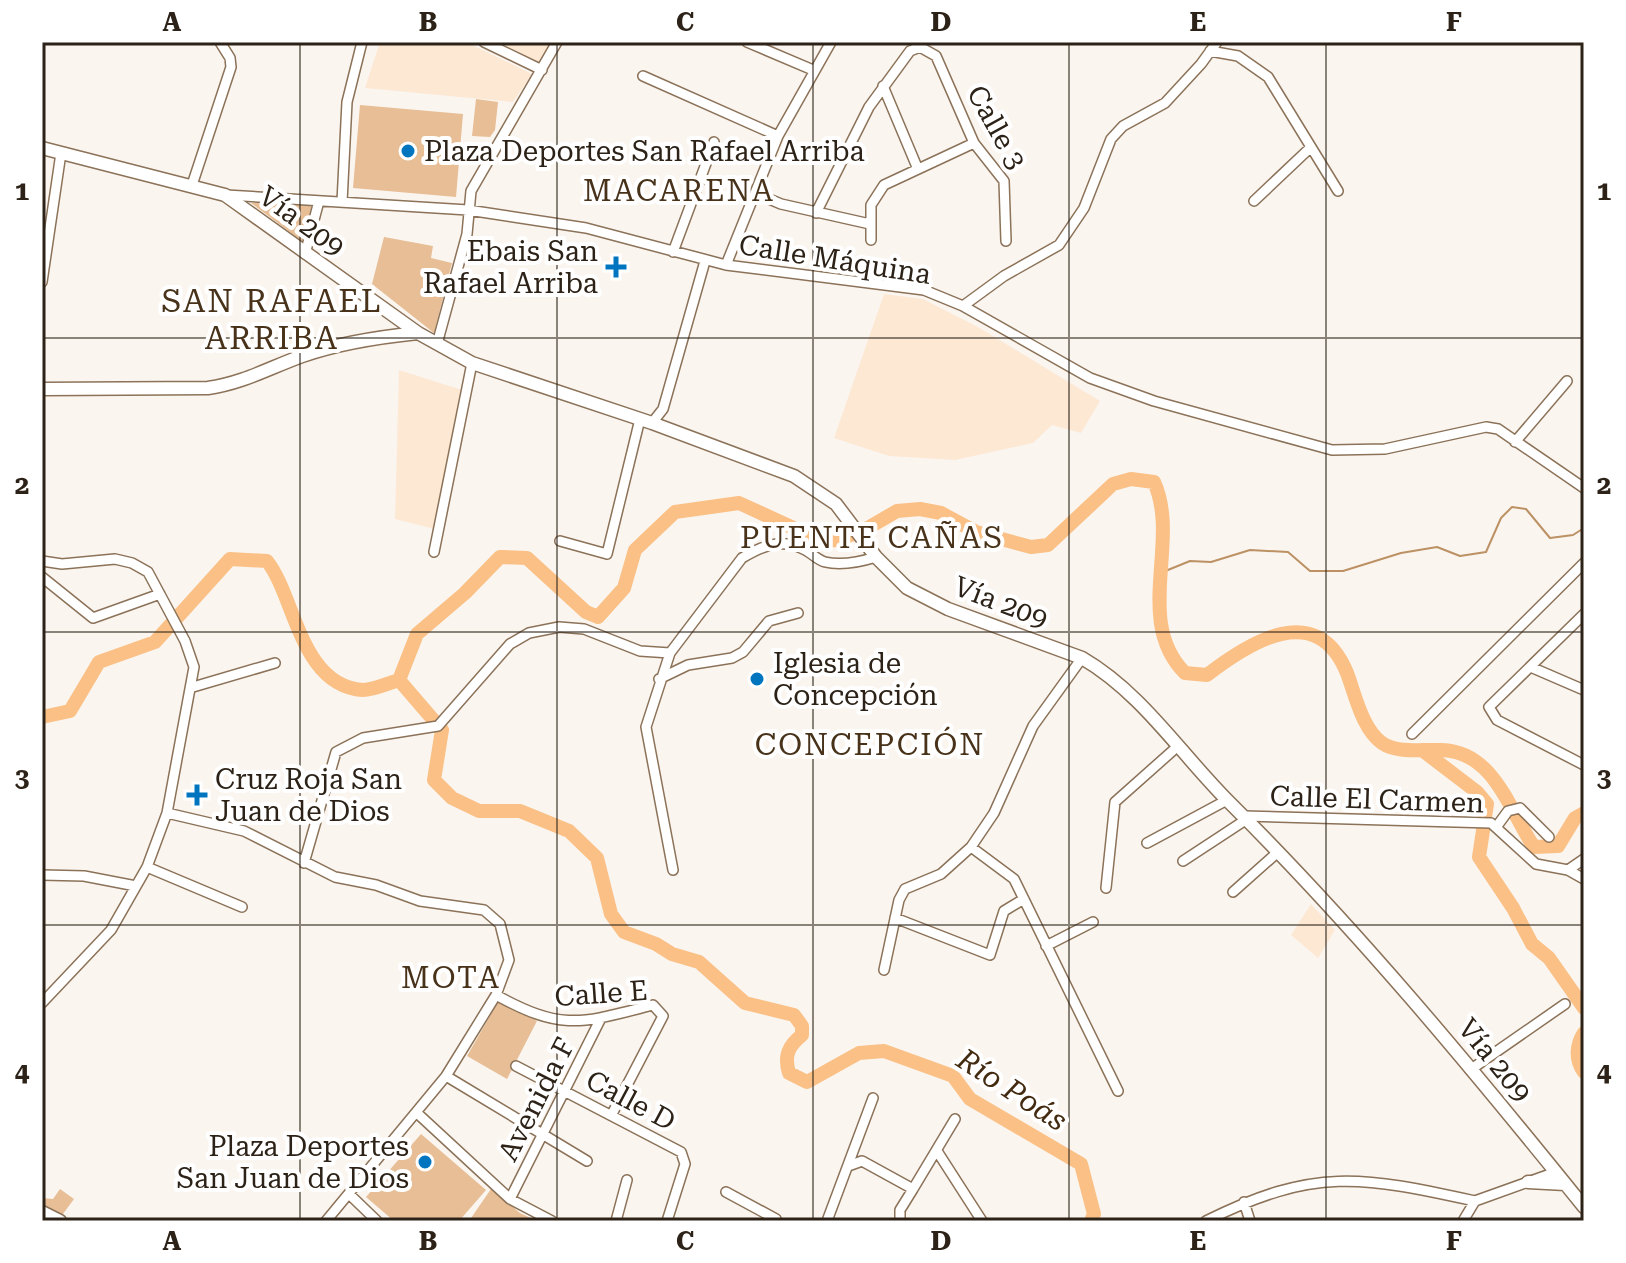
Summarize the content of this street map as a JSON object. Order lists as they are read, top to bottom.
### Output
{
  "streets": {
    "main road": ["Vía 209"],
    "street": [
      "Calle 3",
      "Calle Máquina",
      "Calle El Carmen",
      "Calle E",
      "Avenida F",
      "Calle D"
    ]
  },
  "crossings": [
    ["Vía 209", "Calle Máquina"],
    ["Vía 209", "Calle El Carmen"],
    ["Calle E", "Avenida F"],
    ["Calle E", "Calle D"],
    ["Avenida F", "Calle D"]
  ],
  "districts": [
    "MACARENA",
    "SAN RAFAEL ARRIBA",
    "PUENTE CAÑAS",
    "CONCEPCIÓN",
    "MOTA"
  ],
  "water": ["Río Poás"],
  "places": {
    "other": ["Plaza Deportes San Rafael Arriba", "Iglesia de Concepción", "Plaza Deportes San Juan de Dios"],
    "health": ["Ebais San Rafael Arriba", "Cruz Roja San Juan de Dios"]
  },
  "grid": {
    "columns": [
      "A",
      "B",
      "C",
      "D",
      "E",
      "F"
    ],
    "rows": [
      "1",
      "2",
      "3",
      "4"
    ]
  }
}
